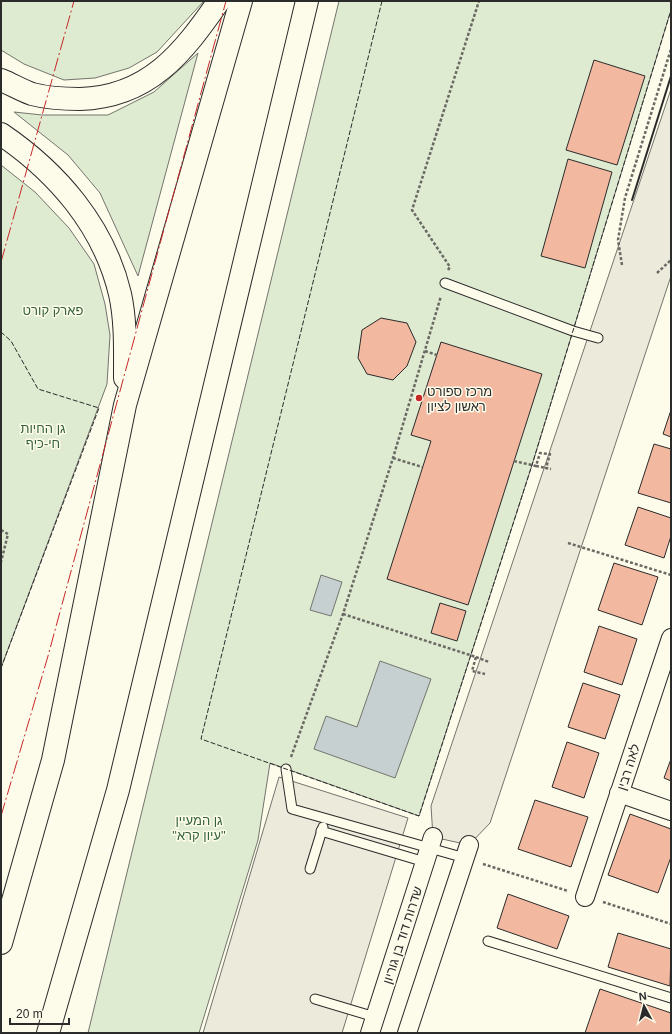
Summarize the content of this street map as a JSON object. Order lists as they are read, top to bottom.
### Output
{
  "streets": {
    "street": ["לאה רבין", "שדרות דוד בן גוריון"]
  },
  "parks": ["פארק קורט", "גן החיות חי-כיף", "גן המעיין \"עיון קרא\""],
  "places": ["מרכז ספורט ראשון לציון"],
  "scale_bar": "20 m",
  "north": "top"
}
